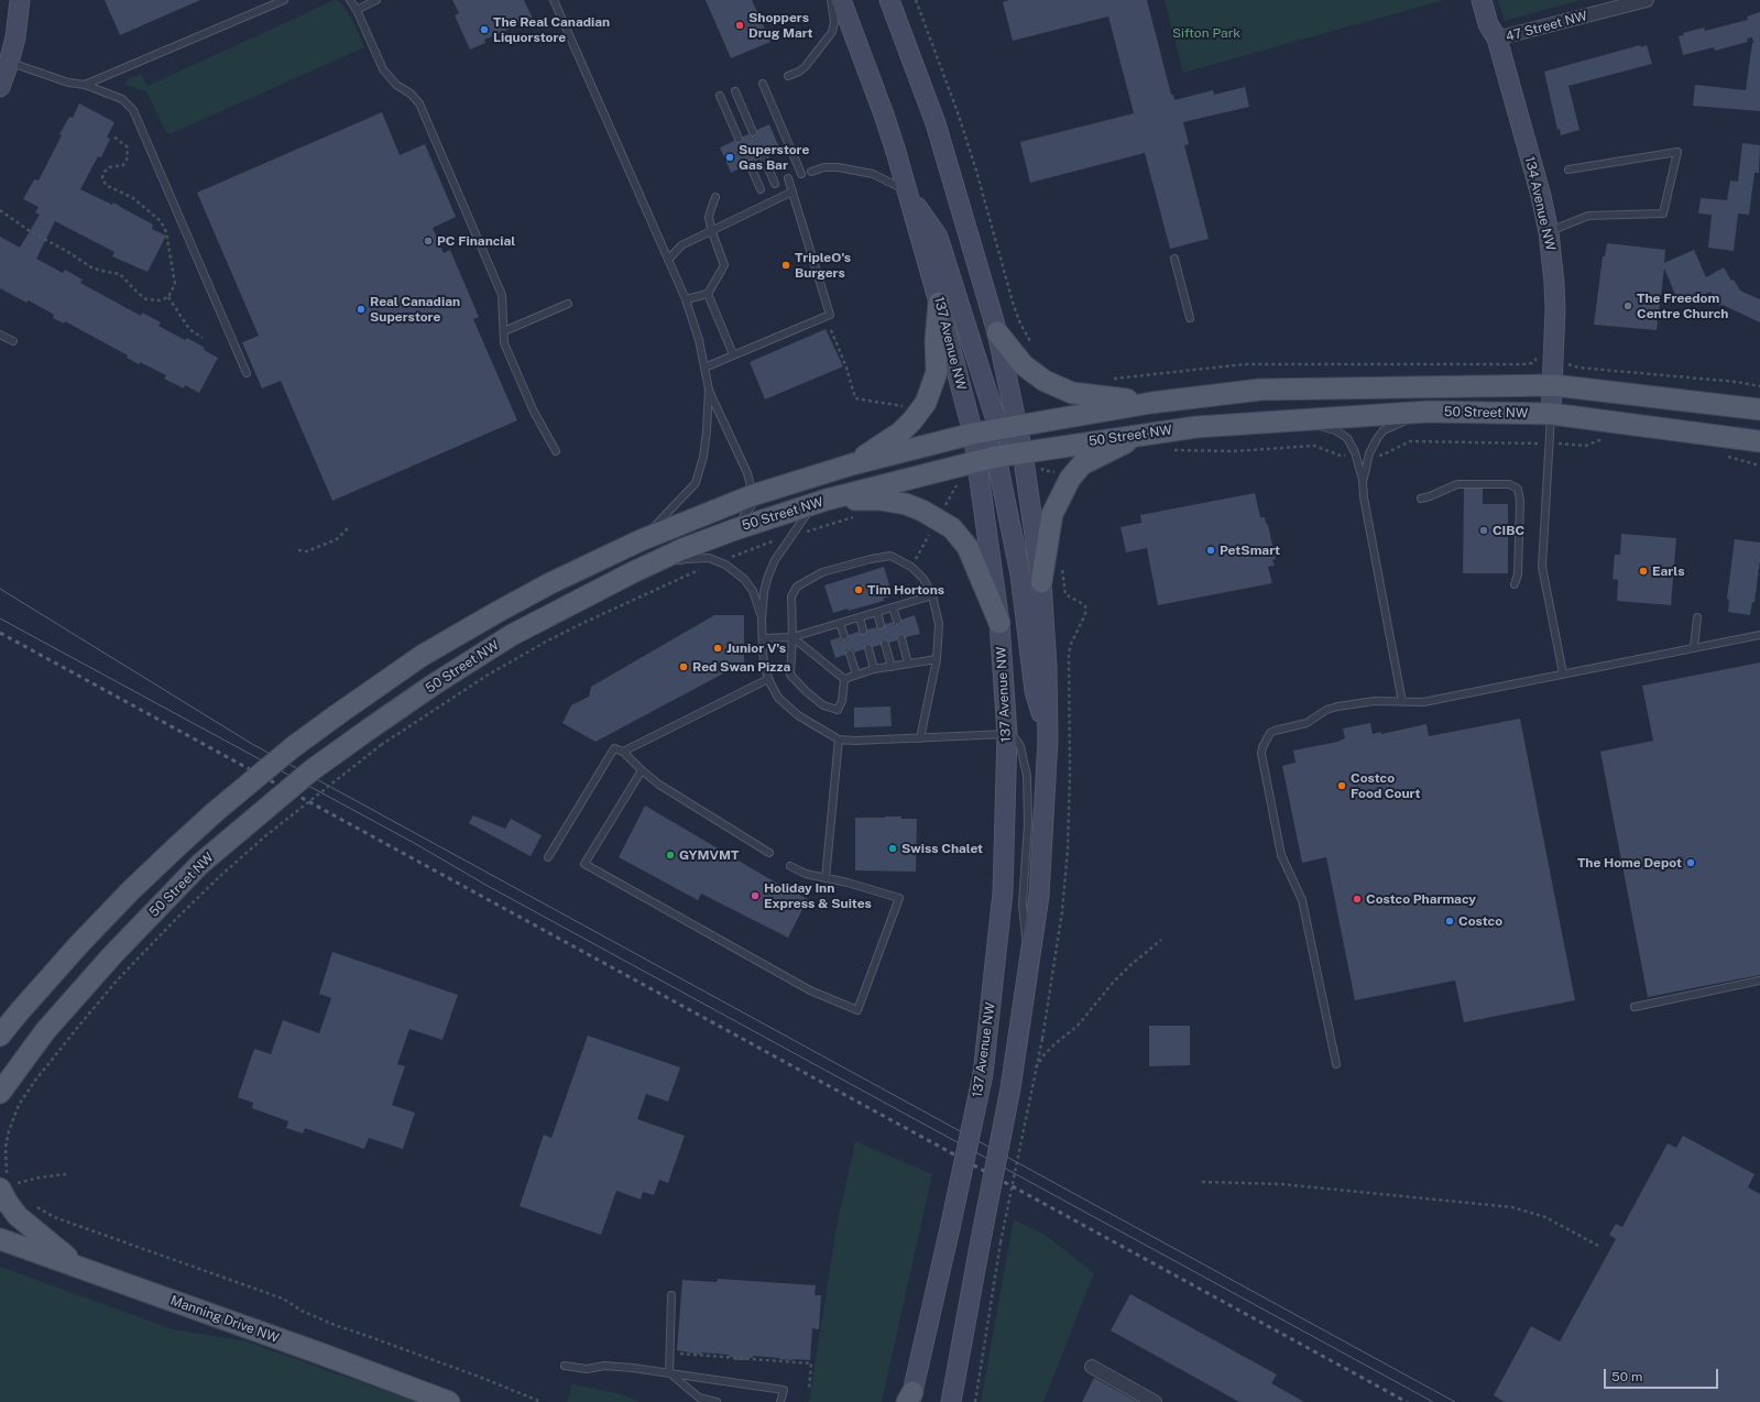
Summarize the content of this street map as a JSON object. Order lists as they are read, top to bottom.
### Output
{
  "streets": {
    "main road": [
      "134 Avenue NW",
      "137 Avenue NW",
      "50 Street NW",
      "Manning Drive NW"
    ],
    "street": ["47 Street NW"]
  },
  "crossings": [
    ["47 Street NW", "134 Avenue NW"],
    ["134 Avenue NW", "50 Street NW"],
    ["137 Avenue NW", "50 Street NW"]
  ],
  "parks": ["Sifton Park"],
  "places": [
    "Shoppers Drug Mart",
    "The Real Canadian Liquorstore",
    "Superstore Gas Bar",
    "PC Financial",
    "TripleO's Burgers",
    "The Freedom Centre Church",
    "Real Canadian Superstore",
    "CIBC",
    "PetSmart",
    "Earls",
    "Tim Hortons",
    "Junior V's",
    "Red Swan Pizza",
    "Costco Food Court",
    "Swiss Chalet",
    "GYMVMT",
    "The Home Depot",
    "Holiday Inn Express & Suites",
    "Costco Pharmacy",
    "Costco"
  ],
  "scale_bar": "50 m"
}
